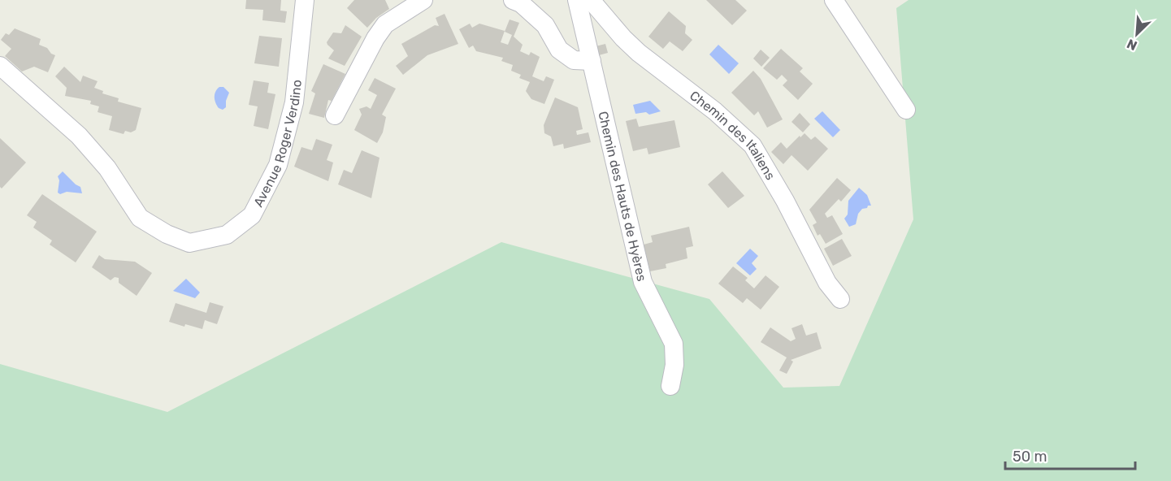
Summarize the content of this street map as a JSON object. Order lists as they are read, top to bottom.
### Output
{
  "streets": {
    "street": ["Chemin des Italiens", "Avenue Roger Verdino", "Chemin des Hauts de Hyères"]
  },
  "scale_bar": "50 m",
  "north": "bottom left"
}
